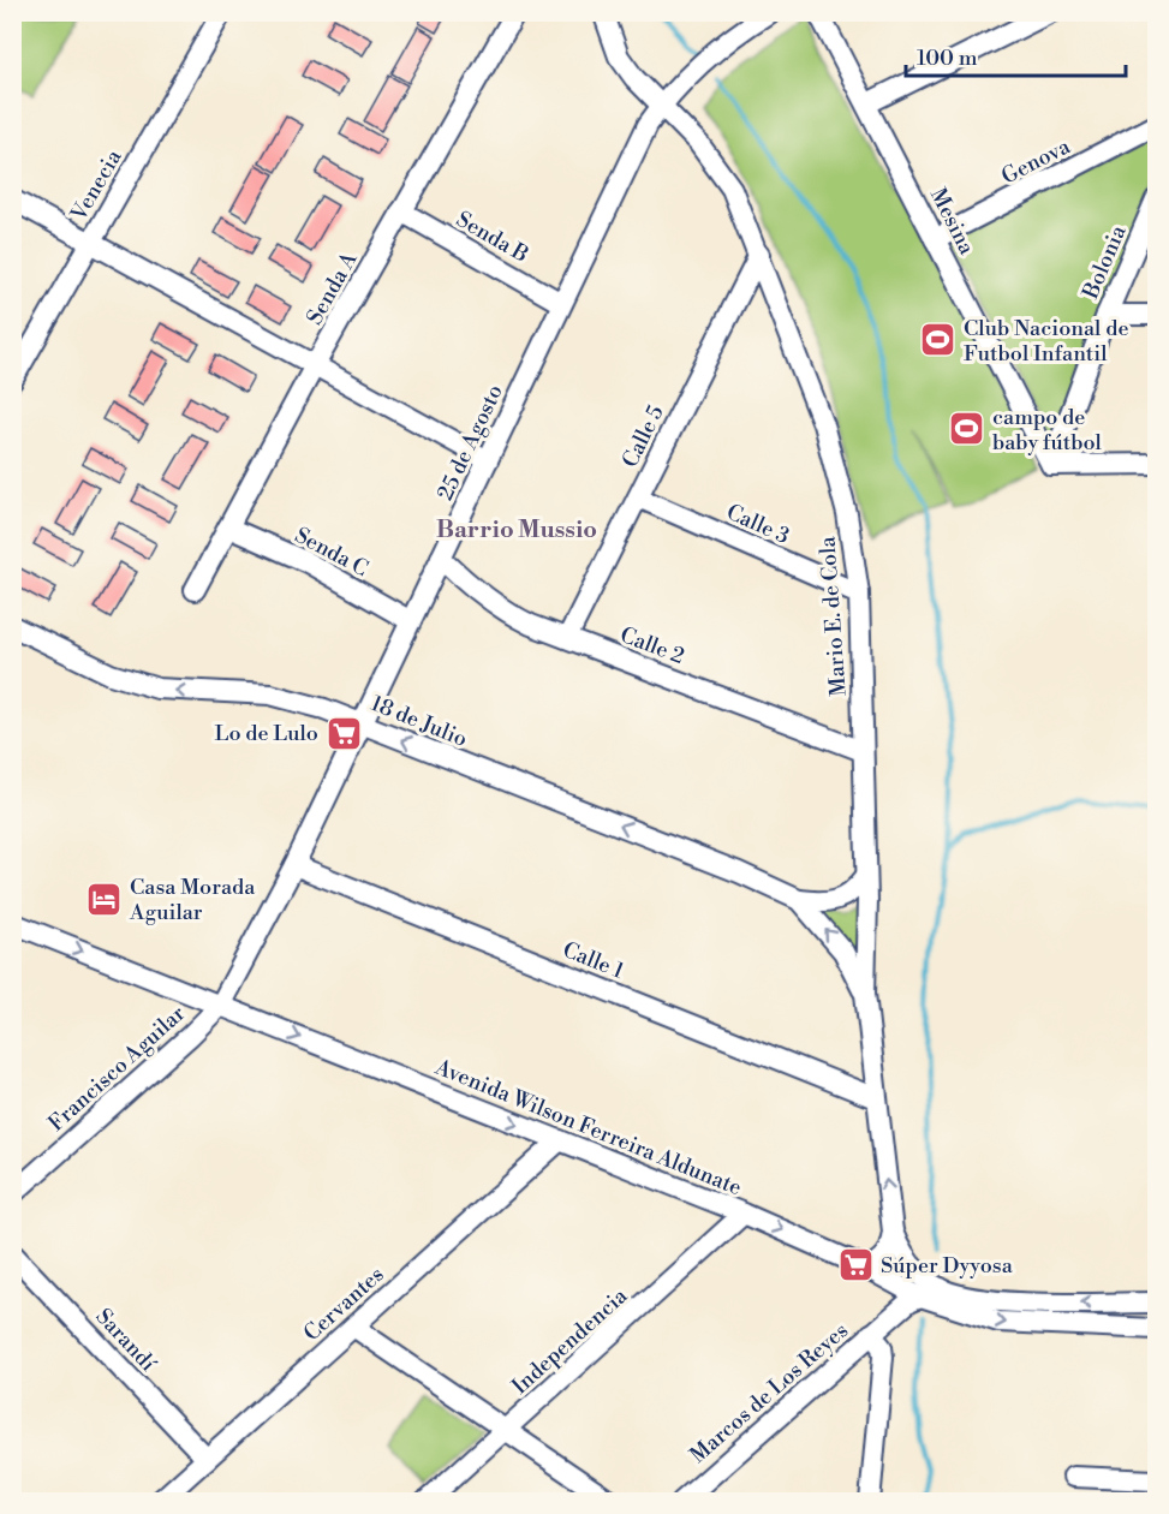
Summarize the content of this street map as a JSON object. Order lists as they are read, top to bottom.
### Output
{
  "streets": {
    "street": [
      "Genova",
      "Venecia",
      "Mesina",
      "Senda B",
      "Bolonia",
      "Senda A",
      "Calle 5",
      "25 de Agosto",
      "Calle 3",
      "Senda C",
      "Mario E. de Cola",
      "Calle 2",
      "18 de Julio",
      "Calle 1",
      "Francisco Aguilar",
      "Avenida Wilson Ferreira Aldunate",
      "Cervantes",
      "Sarandí",
      "Independencia",
      "Marcos de Los Reyes"
    ]
  },
  "crossings": [
    ["Genova", "Mesina"],
    ["Mesina", "Bolonia"],
    ["Senda B", "Senda A"],
    ["Senda B", "25 de Agosto"],
    ["Senda A", "Senda C"],
    ["Calle 5", "Calle 3"],
    ["Calle 5", "Mario E. de Cola"],
    ["Calle 5", "Calle 2"],
    ["25 de Agosto", "Senda C"],
    ["25 de Agosto", "Mario E. de Cola"],
    ["25 de Agosto", "Calle 2"],
    ["25 de Agosto", "18 de Julio"],
    ["25 de Agosto", "Calle 1"],
    ["25 de Agosto", "Francisco Aguilar"],
    ["25 de Agosto", "Avenida Wilson Ferreira Aldunate"],
    ["Calle 3", "Mario E. de Cola"],
    ["Mario E. de Cola", "Calle 2"],
    ["Mario E. de Cola", "18 de Julio"],
    ["Mario E. de Cola", "Calle 1"],
    ["Francisco Aguilar", "Avenida Wilson Ferreira Aldunate"],
    ["Avenida Wilson Ferreira Aldunate", "Cervantes"],
    ["Avenida Wilson Ferreira Aldunate", "Independencia"],
    ["Avenida Wilson Ferreira Aldunate", "Marcos de Los Reyes"],
    ["Cervantes", "Sarandí"]
  ],
  "one_way": ["18 de Julio", "Avenida Wilson Ferreira Aldunate"],
  "districts": ["Barrio Mussio"],
  "places": {
    "sports": ["Club Nacional de Futbol Infantil", "campo de baby fútbol"],
    "supermarket": ["Lo de Lulo", "Súper Dyyosa"],
    "hotel": ["Casa Morada Aguilar"]
  },
  "scale_bar": "100 m"
}
